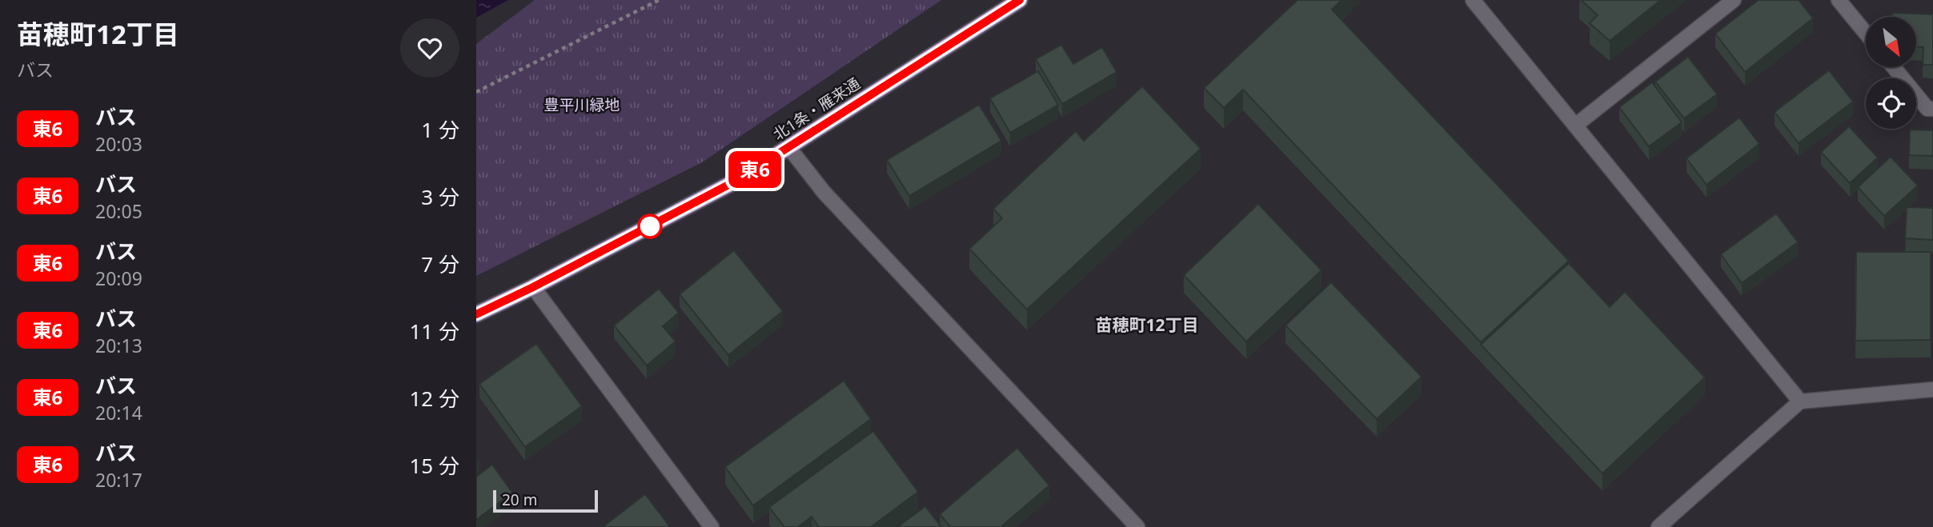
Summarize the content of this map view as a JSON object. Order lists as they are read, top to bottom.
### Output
{
  "streets": {
    "highway": ["北1条・雁来通"]
  },
  "districts": ["苗穂町12丁目"],
  "parks": ["豊平川緑地"],
  "lines": ["bus line 東6"],
  "scale_bar": "20 m",
  "north": "bottom right",
  "page": {
    "heading": ["苗穂町12丁目", "バス"],
    "on_map": "東6",
    "list": [
      {
        "mark": "東6",
        "name": "バス",
        "note": "20:03",
        "value": "1 分"
      },
      {
        "mark": "東6",
        "name": "バス",
        "note": "20:05",
        "value": "3 分"
      },
      {
        "mark": "東6",
        "name": "バス",
        "note": "20:09",
        "value": "7 分"
      },
      {
        "mark": "東6",
        "name": "バス",
        "note": "20:13",
        "value": "11 分"
      },
      {
        "mark": "東6",
        "name": "バス",
        "note": "20:14",
        "value": "12 分"
      },
      {
        "mark": "東6",
        "name": "バス",
        "note": "20:17",
        "value": "15 分"
      }
    ],
    "scale": "20 m"
  }
}
